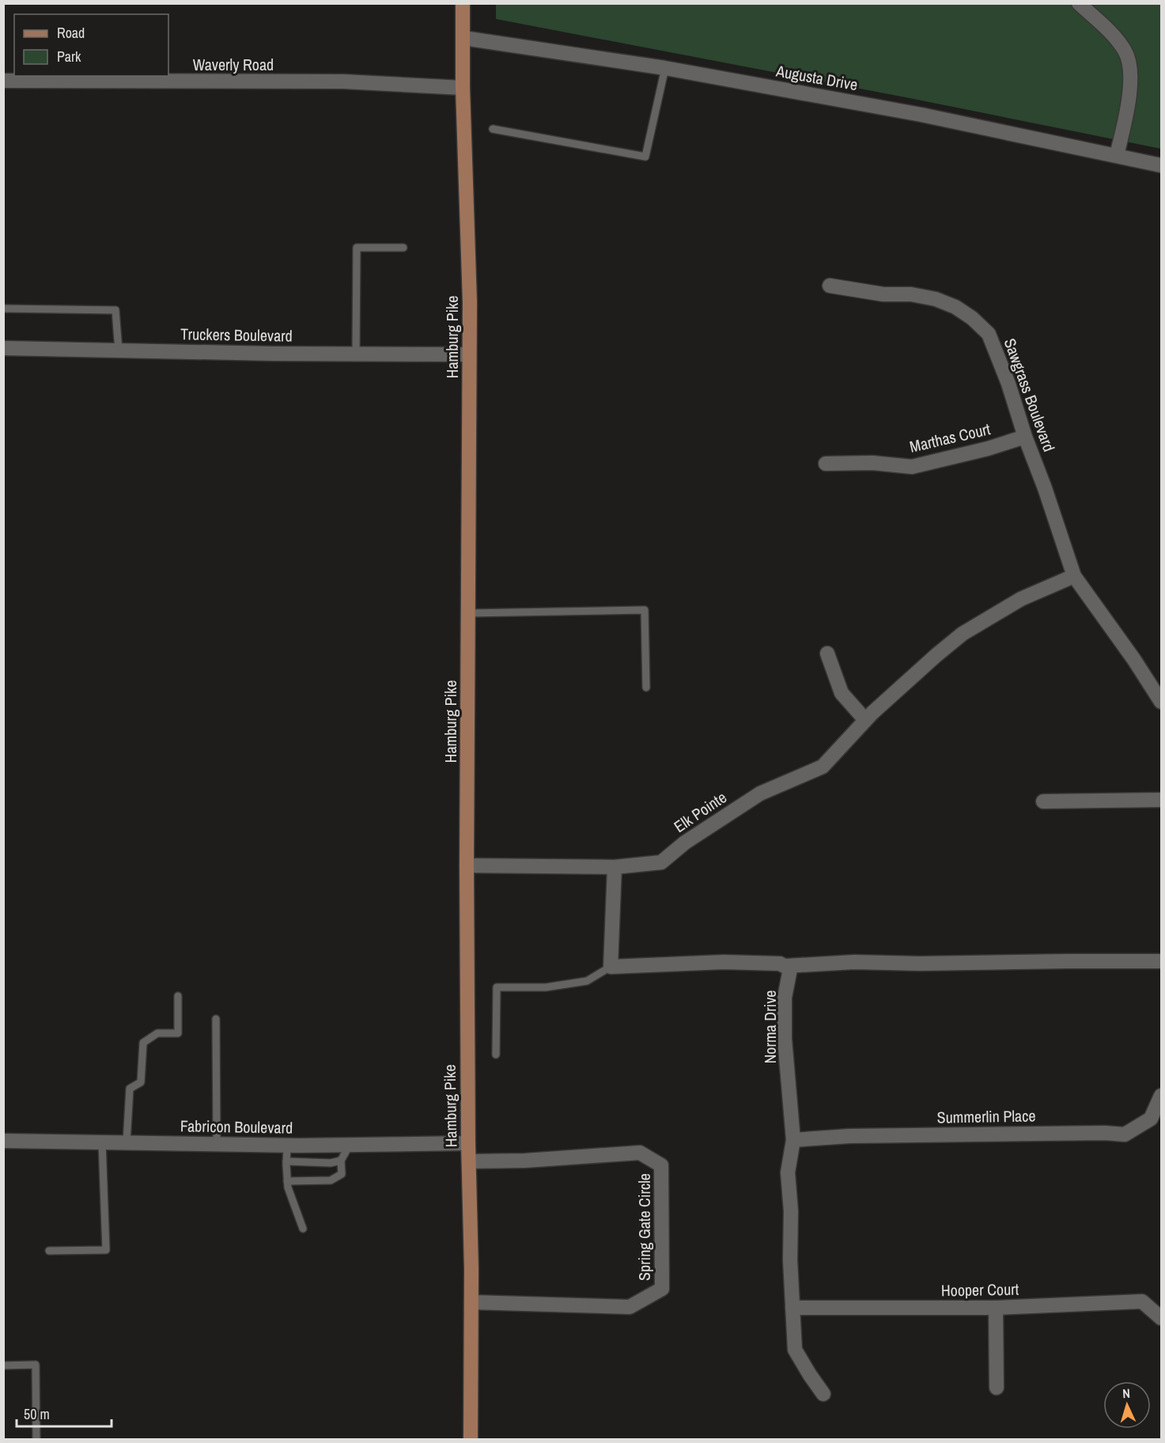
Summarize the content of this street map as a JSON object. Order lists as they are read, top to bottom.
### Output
{
  "streets": {
    "main road": ["Hamburg Pike"],
    "street": [
      "Waverly Road",
      "Augusta Drive",
      "Truckers Boulevard",
      "Sawgrass Boulevard",
      "Marthas Court",
      "Elk Pointe",
      "Norma Drive",
      "Summerlin Place",
      "Fabricon Boulevard",
      "Spring Gate Circle",
      "Hooper Court"
    ]
  },
  "crossings": [
    ["Waverly Road", "Hamburg Pike"],
    ["Augusta Drive", "Hamburg Pike"],
    ["Truckers Boulevard", "Hamburg Pike"],
    ["Hamburg Pike", "Elk Pointe"],
    ["Hamburg Pike", "Fabricon Boulevard"],
    ["Hamburg Pike", "Spring Gate Circle"],
    ["Sawgrass Boulevard", "Marthas Court"],
    ["Sawgrass Boulevard", "Elk Pointe"],
    ["Norma Drive", "Summerlin Place"],
    ["Norma Drive", "Hooper Court"]
  ],
  "legend": ["Road", "Park"],
  "scale_bar": "50 m",
  "north": "top"
}
